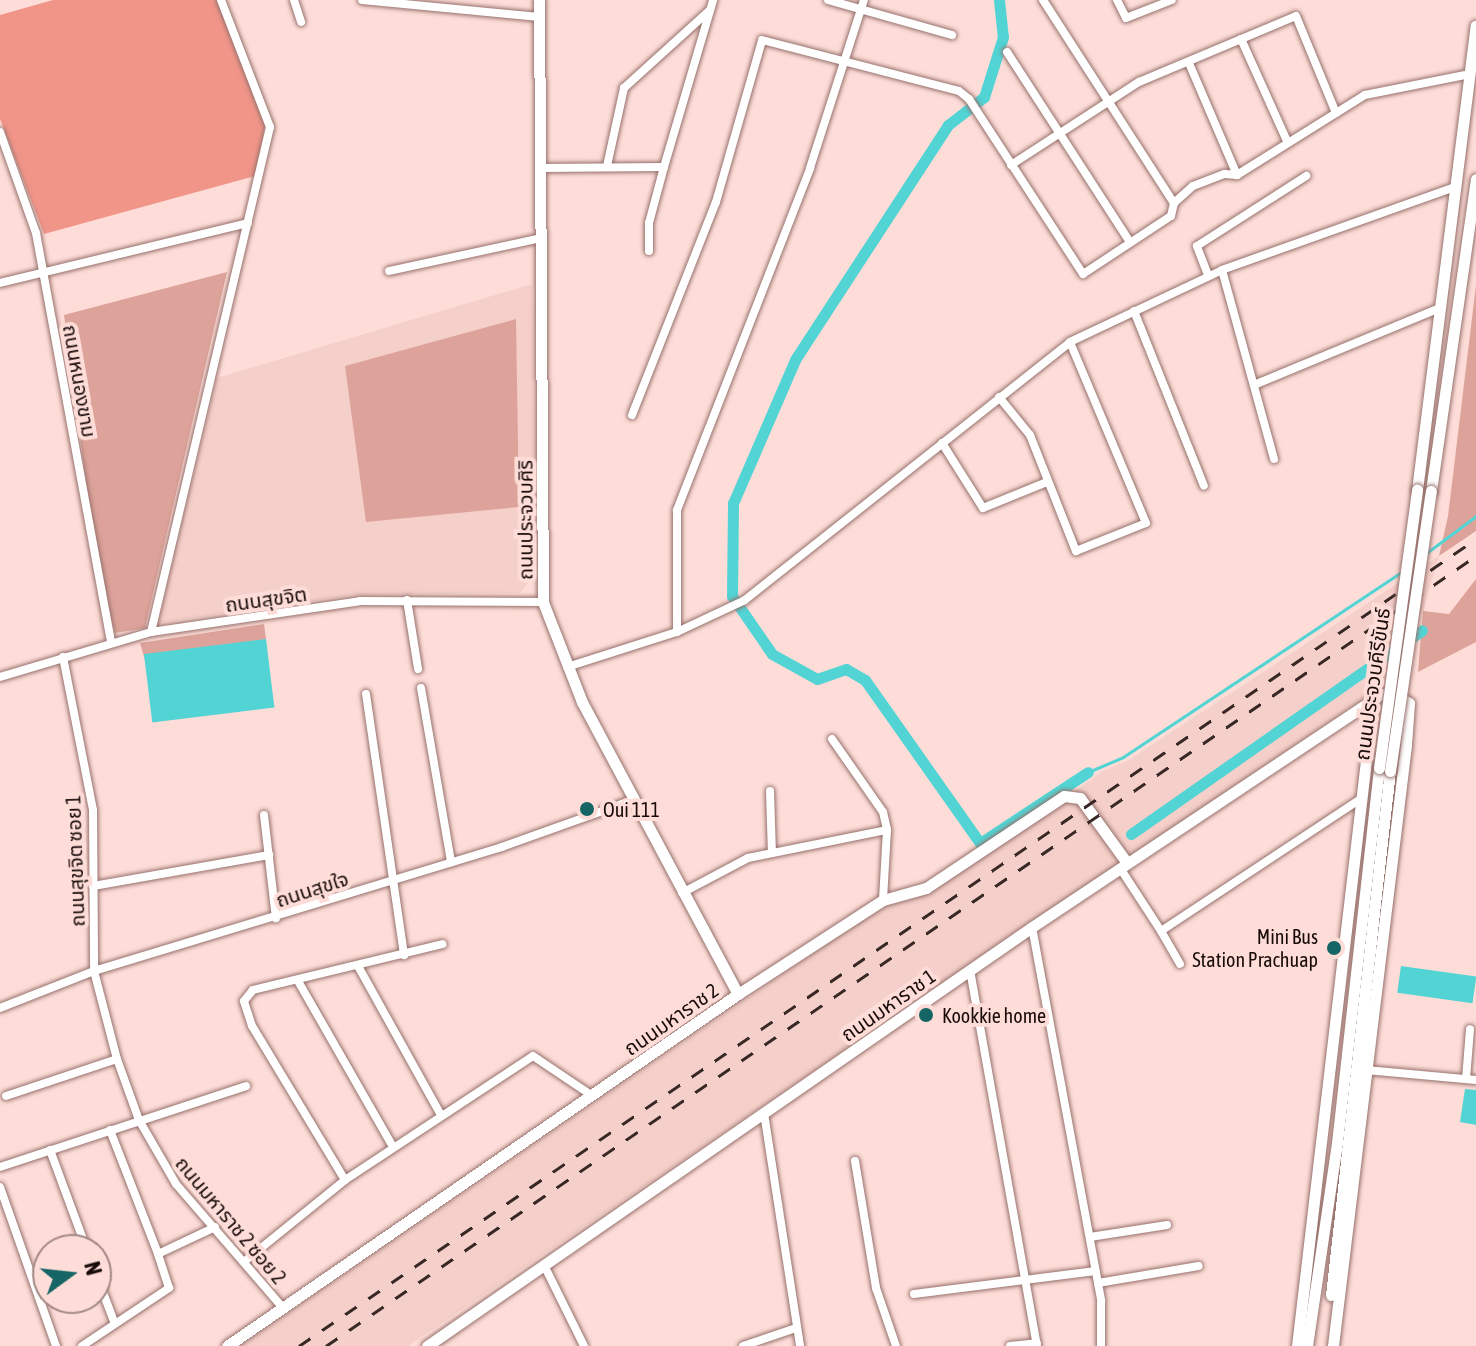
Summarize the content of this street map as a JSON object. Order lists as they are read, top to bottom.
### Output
{
  "streets": {
    "main road": [
      "ถนนประจวบศิริ",
      "ถนนประจวบคีรีขันธ์",
      "ถนนมหาราช 1",
      "ถนนมหาราช 2"
    ],
    "street": [
      "ถนนหนองขาม",
      "ถนนสุขจิต",
      "ถนนสุขจิต ซอย 1",
      "ถนนสุขใจ",
      "ถนนมหาราช 2 ซอย 2"
    ]
  },
  "crossings": [
    ["ถนนหนองขาม", "ถนนสุขจิต"],
    ["ถนนประจวบศิริ", "ถนนสุขจิต"],
    ["ถนนประจวบศิริ", "ถนนสุขใจ"],
    ["ถนนประจวบศิริ", "ถนนมหาราช 2"],
    ["ถนนสุขจิต", "ถนนสุขจิต ซอย 1"],
    ["ถนนสุขจิต ซอย 1", "ถนนสุขใจ"],
    ["ถนนสุขจิต ซอย 1", "ถนนมหาราช 2 ซอย 2"],
    ["ถนนสุขใจ", "ถนนมหาราช 2 ซอย 2"],
    ["ถนนมหาราช 1", "ถนนมหาราช 2"],
    ["ถนนมหาราช 2", "ถนนมหาราช 2 ซอย 2"]
  ],
  "places": ["Oui 111", "Mini Bus Station Prachuap", "Kookkie home"],
  "north": "right"
}
